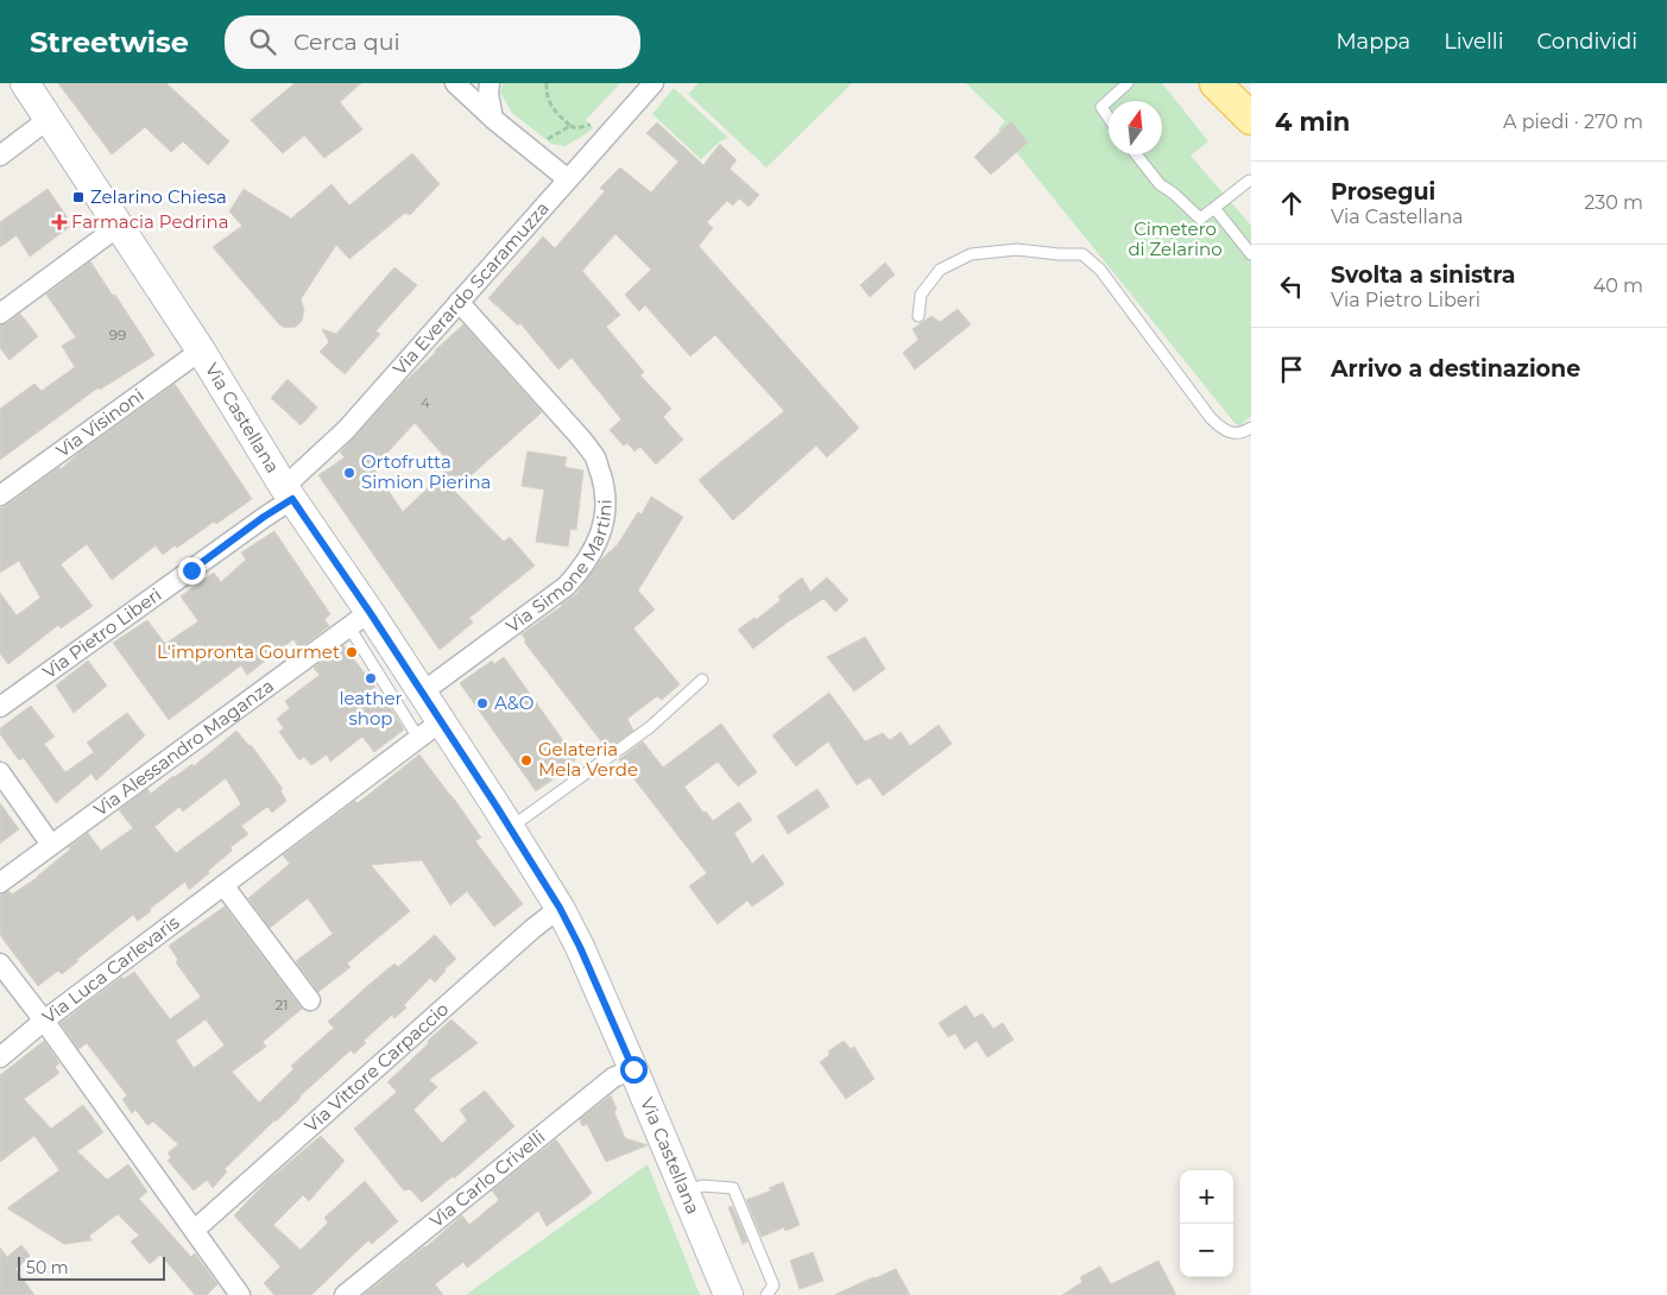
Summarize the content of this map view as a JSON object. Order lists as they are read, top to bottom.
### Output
{
  "streets": {
    "street": [
      "Via Everardo Scaramuzza",
      "Via Castellana",
      "Via Visinoni",
      "Via Simone Martini",
      "Via Pietro Liberi",
      "Via Alessandro Maganza",
      "Via Luca Carlevaris",
      "Via Vittore Carpaccio",
      "Via Carlo Crivelli"
    ]
  },
  "crossings": [
    ["Via Everardo Scaramuzza", "Via Castellana"],
    ["Via Everardo Scaramuzza", "Via Simone Martini"],
    ["Via Everardo Scaramuzza", "Via Pietro Liberi"],
    ["Via Castellana", "Via Visinoni"],
    ["Via Castellana", "Via Simone Martini"],
    ["Via Castellana", "Via Pietro Liberi"],
    ["Via Castellana", "Via Alessandro Maganza"],
    ["Via Castellana", "Via Luca Carlevaris"],
    ["Via Castellana", "Via Vittore Carpaccio"],
    ["Via Castellana", "Via Carlo Crivelli"]
  ],
  "parks": ["Cimetero di Zelarino"],
  "places": {
    "transit": ["Zelarino Chiesa"],
    "health": ["Farmacia Pedrina"],
    "other": [
      "Ortofrutta Simion Pierina",
      "L'impronta Gourmet",
      "leather shop",
      "A&O",
      "Gelateria Mela Verde"
    ]
  },
  "house_numbers": ["99", "4", "21"],
  "scale_bar": "50 m",
  "north": "top",
  "page": {
    "header": "Streetwise",
    "search": "Cerca qui",
    "nav": ["Mappa", "Livelli", "Condividi"],
    "heading": ["4 min", "A piedi · 270 m"],
    "list": [
      ["Prosegui", "Via Castellana", "230 m"],
      ["Svolta a sinistra", "Via Pietro Liberi", "40 m"],
      "Arrivo a destinazione"
    ],
    "map_buttons": ["+", "−"],
    "scale": "50 m"
  }
}
